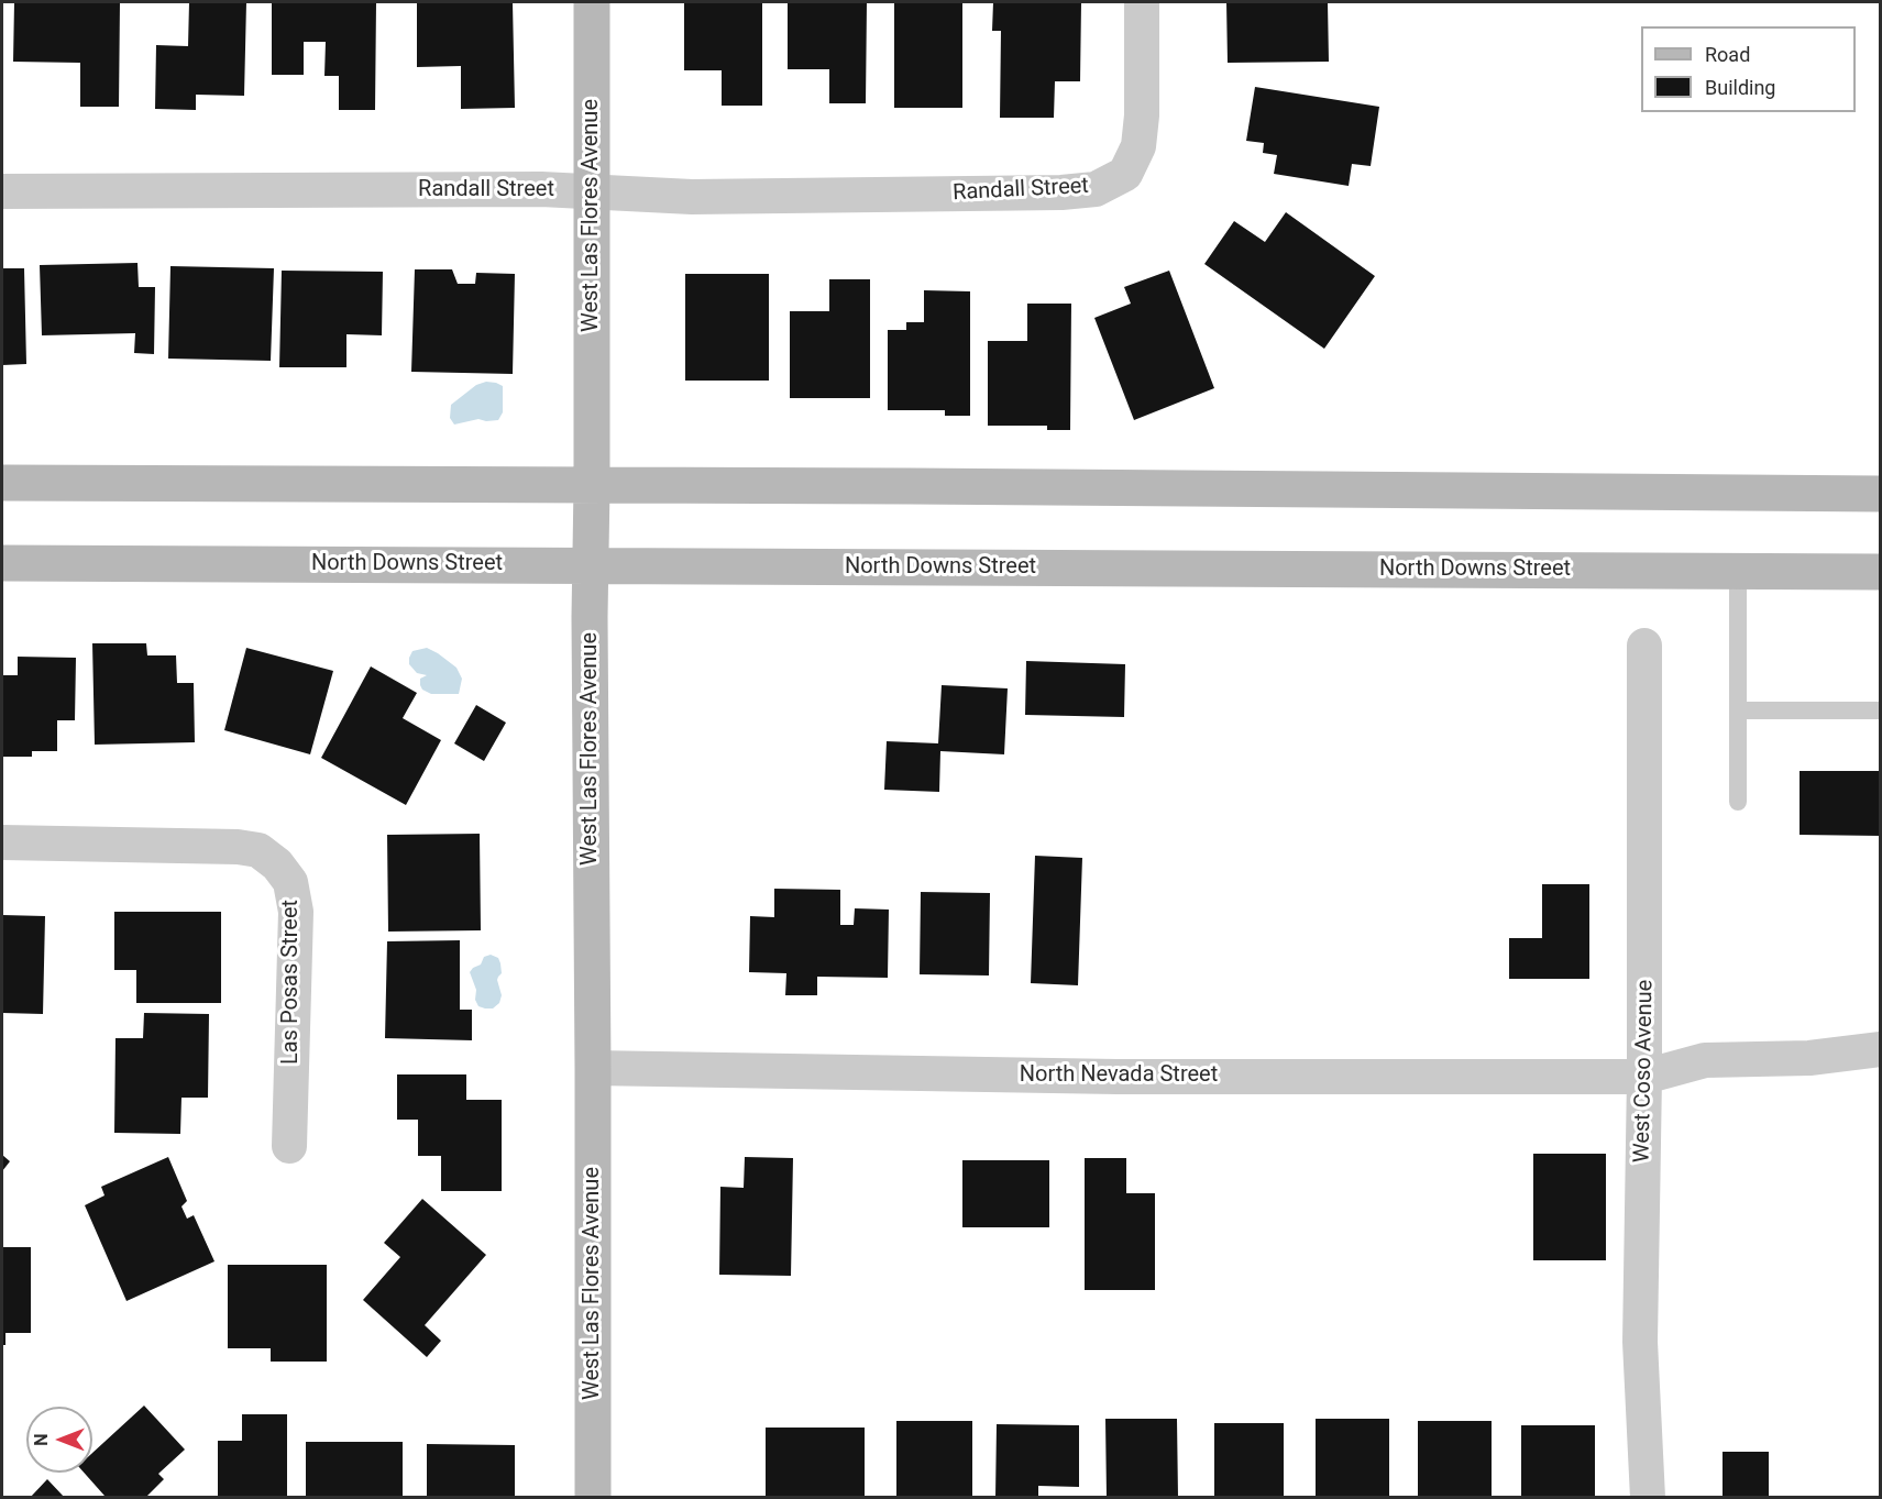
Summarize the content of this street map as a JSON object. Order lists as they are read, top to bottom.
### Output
{
  "streets": {
    "main road": ["West Las Flores Avenue", "North Downs Street"],
    "street": [
      "Randall Street",
      "Las Posas Street",
      "West Coso Avenue",
      "North Nevada Street"
    ]
  },
  "crossings": [
    ["Randall Street", "West Las Flores Avenue"],
    ["West Las Flores Avenue", "North Downs Street"],
    ["West Las Flores Avenue", "North Nevada Street"],
    ["West Coso Avenue", "North Nevada Street"]
  ],
  "legend": ["Road", "Building"],
  "north": "left"
}
